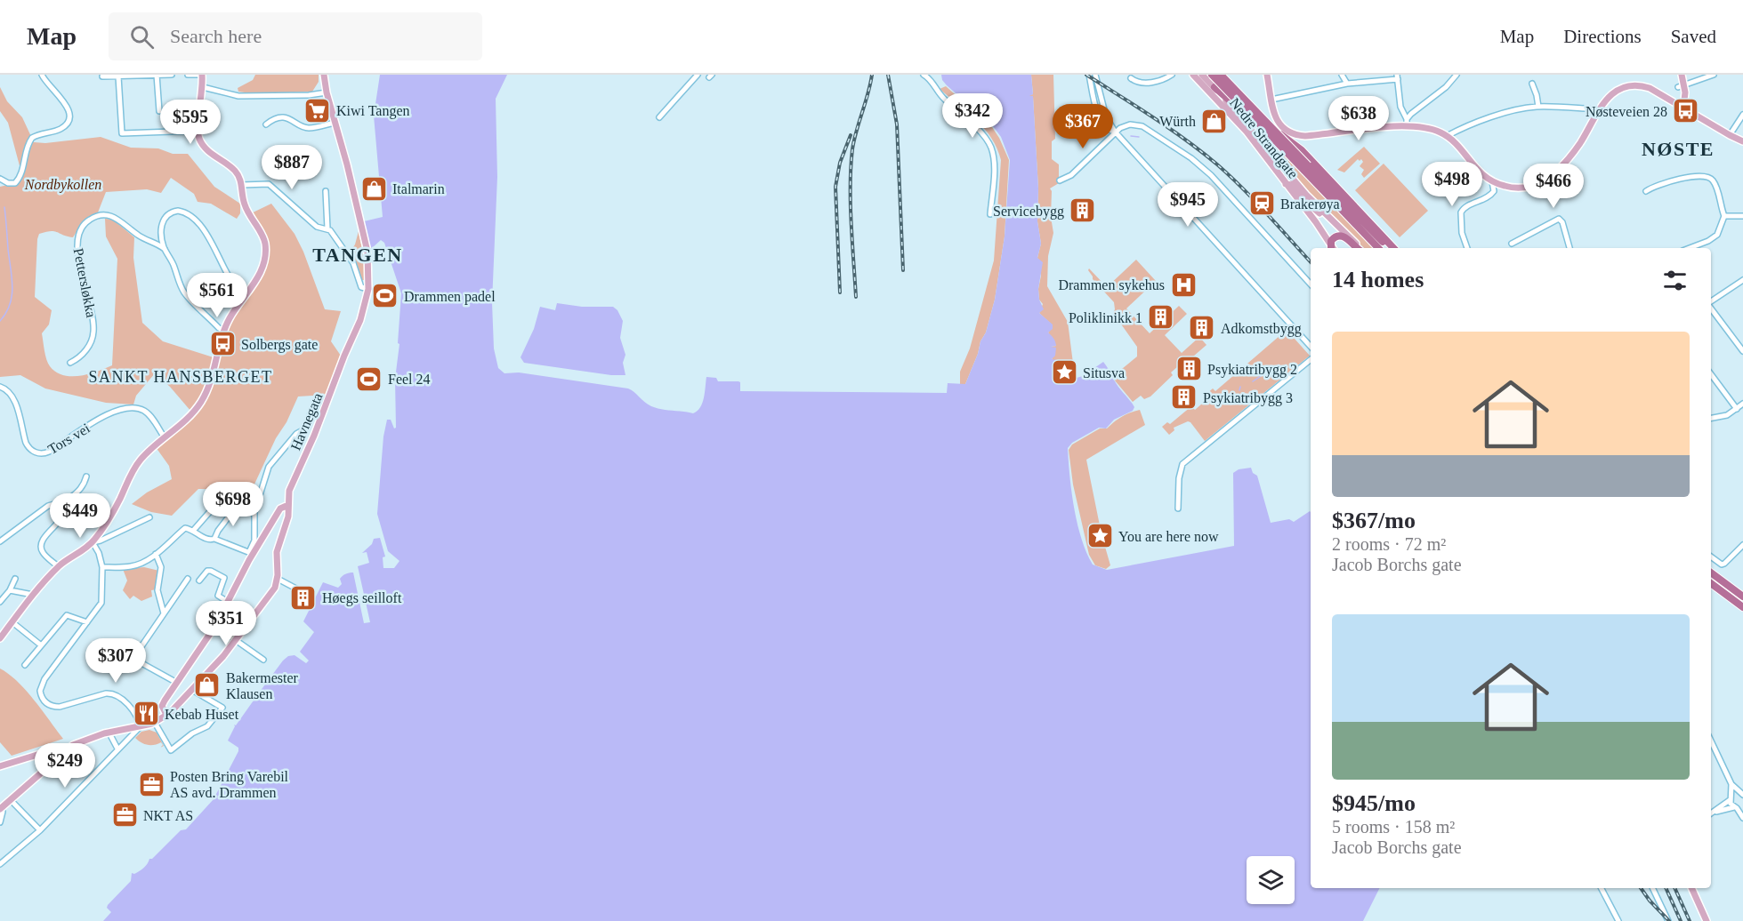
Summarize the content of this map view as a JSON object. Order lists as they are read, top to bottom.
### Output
{
  "streets": {
    "main road": ["Nedre Strandgate", "Havnegata"],
    "street": ["Pettersløkka", "Tors vei"]
  },
  "districts": ["NØSTE", "TANGEN", "SANKT HANSBERGET"],
  "parks": ["Nordbykollen"],
  "places": {
    "supermarket": ["Kiwi Tangen"],
    "bus stop": ["Nøsteveien 28", "Solbergs gate"],
    "shop": ["Würth", "Italmarin", "Bakermester Klausen"],
    "station": ["Brakerøya"],
    "building": [
      "Servicebygg",
      "Poliklinikk 1",
      "Adkomstbygg",
      "Psykiatribygg 2",
      "Psykiatribygg 3",
      "Høegs seilloft"
    ],
    "hospital": ["Drammen sykehus"],
    "sports": ["Drammen padel", "Feel 24"],
    "place": ["Situsva", "You are here now"],
    "restaurant": ["Kebab Huset"],
    "office": ["Posten Bring Varebil AS avd. Drammen", "NKT AS"]
  },
  "page": {
    "header": "Map",
    "search": "Search here",
    "nav": ["Map", "Directions", "Saved"],
    "price": [
      "$342",
      "$638",
      "$595",
      "$367",
      "$887",
      "$498",
      "$466",
      "$945",
      "$561",
      "$698",
      "$449",
      "$351",
      "$307",
      "$249"
    ],
    "heading": "14 homes",
    "list": [
      {
        "name": "$367/mo",
        "note": "2 rooms · 72 m² · Jacob Borchs gate"
      },
      {
        "name": "$945/mo",
        "note": "5 rooms · 158 m² · Jacob Borchs gate"
      }
    ]
  }
}
